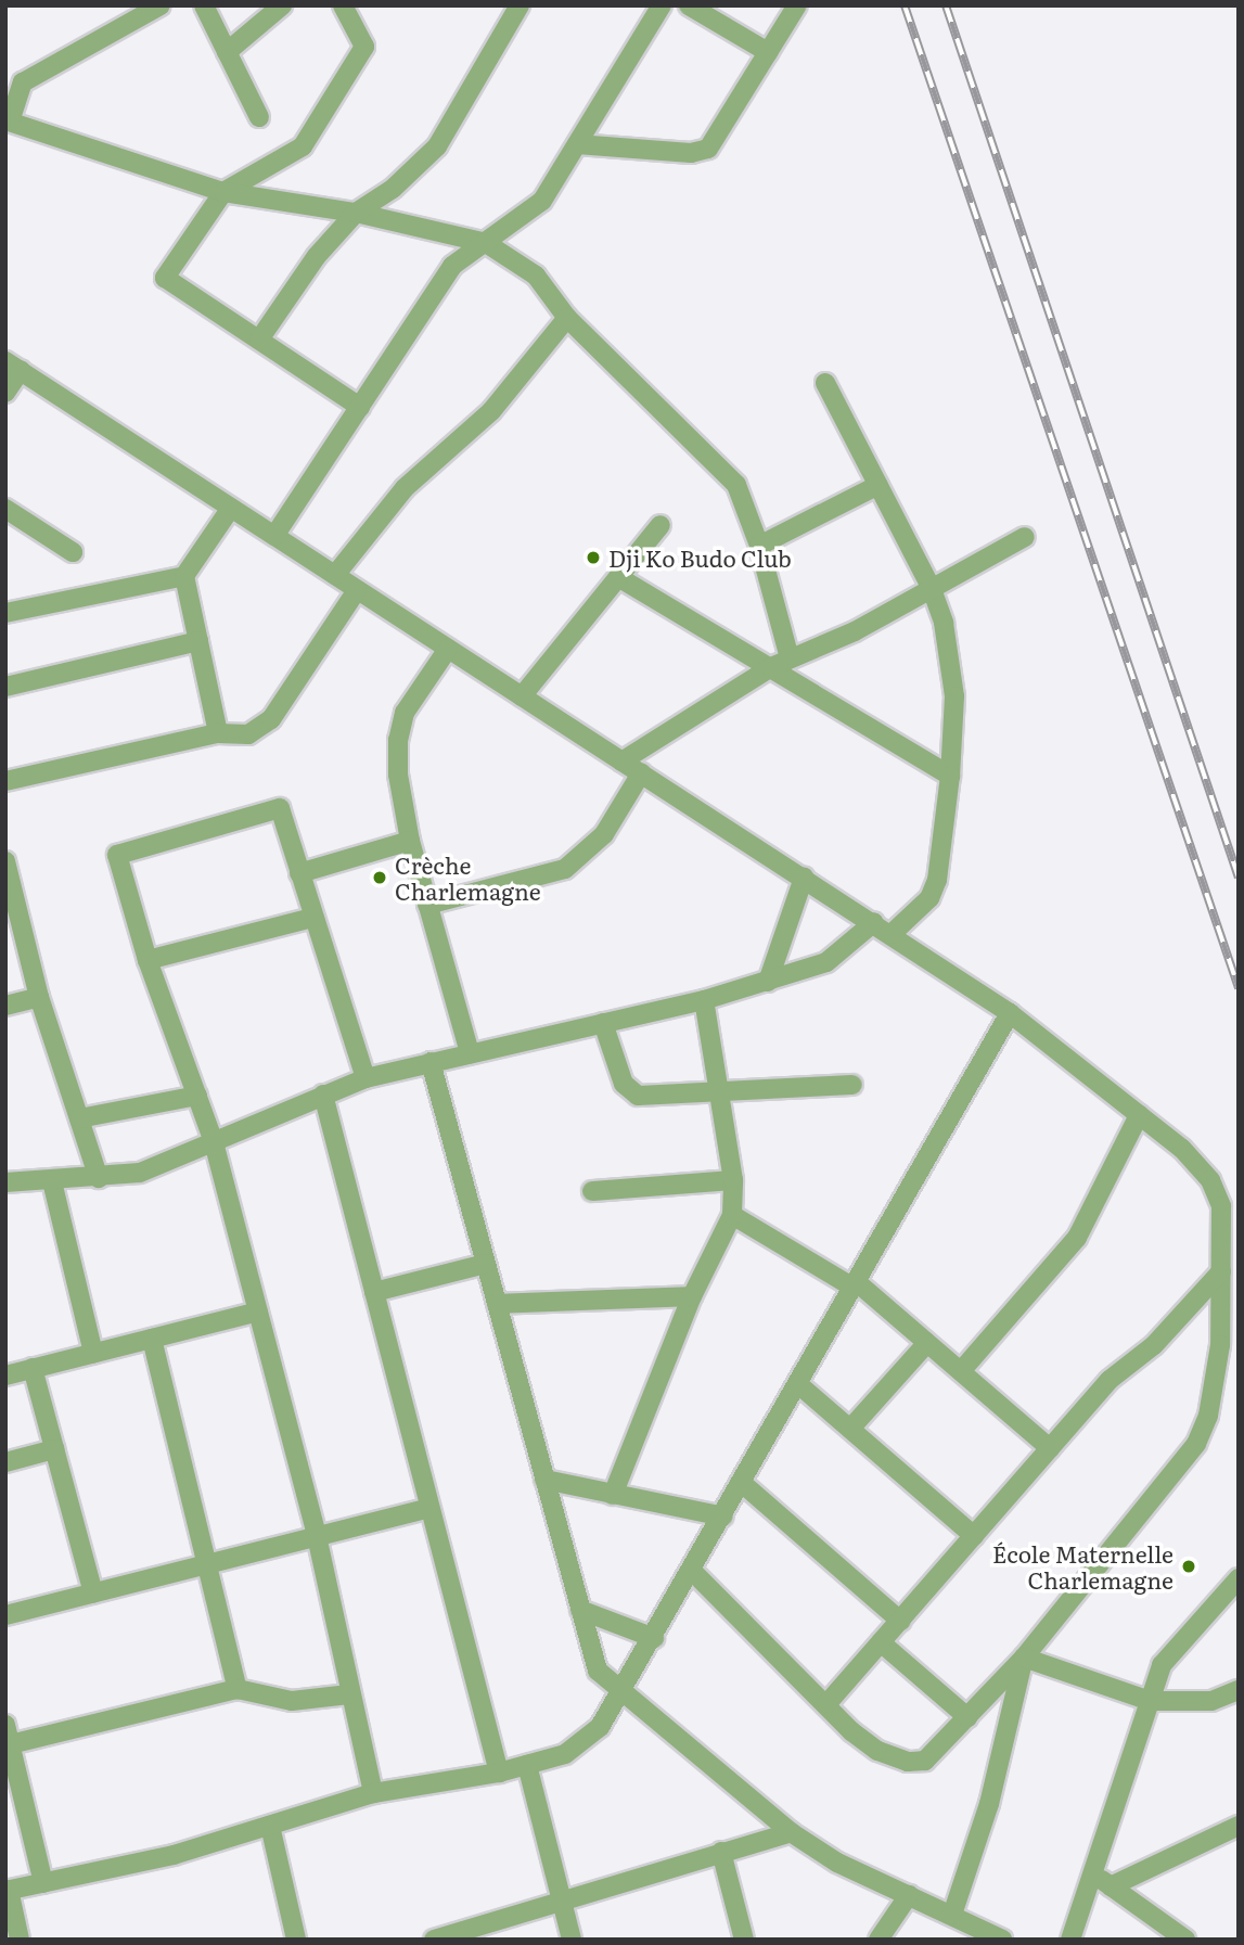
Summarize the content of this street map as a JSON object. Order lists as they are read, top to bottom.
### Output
{
  "places": ["Dji Ko Budo Club", "Crèche Charlemagne", "École Maternelle Charlemagne"]
}
